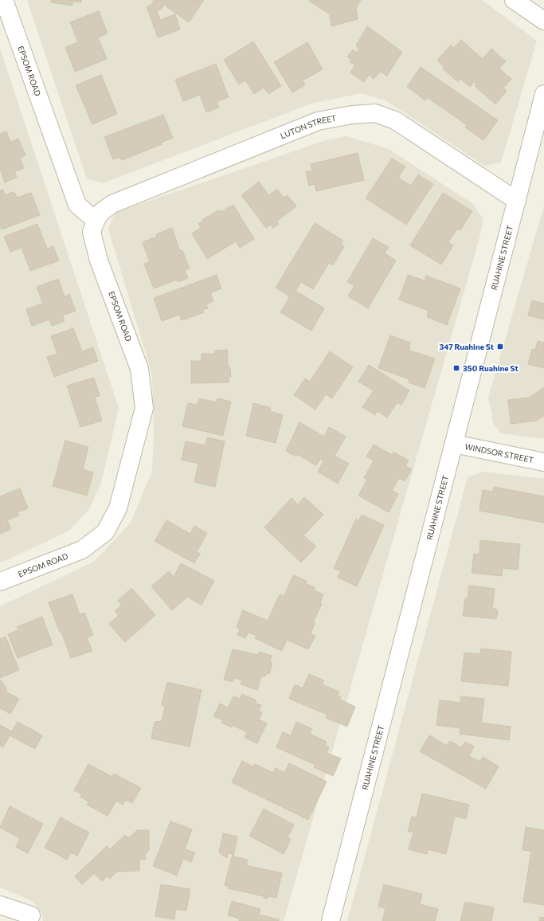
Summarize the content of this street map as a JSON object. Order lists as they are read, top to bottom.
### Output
{
  "streets": {
    "street": [
      "EPSOM ROAD",
      "LUTON STREET",
      "RUAHINE STREET",
      "WINDSOR STREET"
    ]
  },
  "crossings": [
    ["EPSOM ROAD", "LUTON STREET"],
    ["LUTON STREET", "RUAHINE STREET"],
    ["RUAHINE STREET", "WINDSOR STREET"]
  ],
  "places": {
    "transit": ["347 Ruahine St", "350 Ruahine St"]
  }
}
